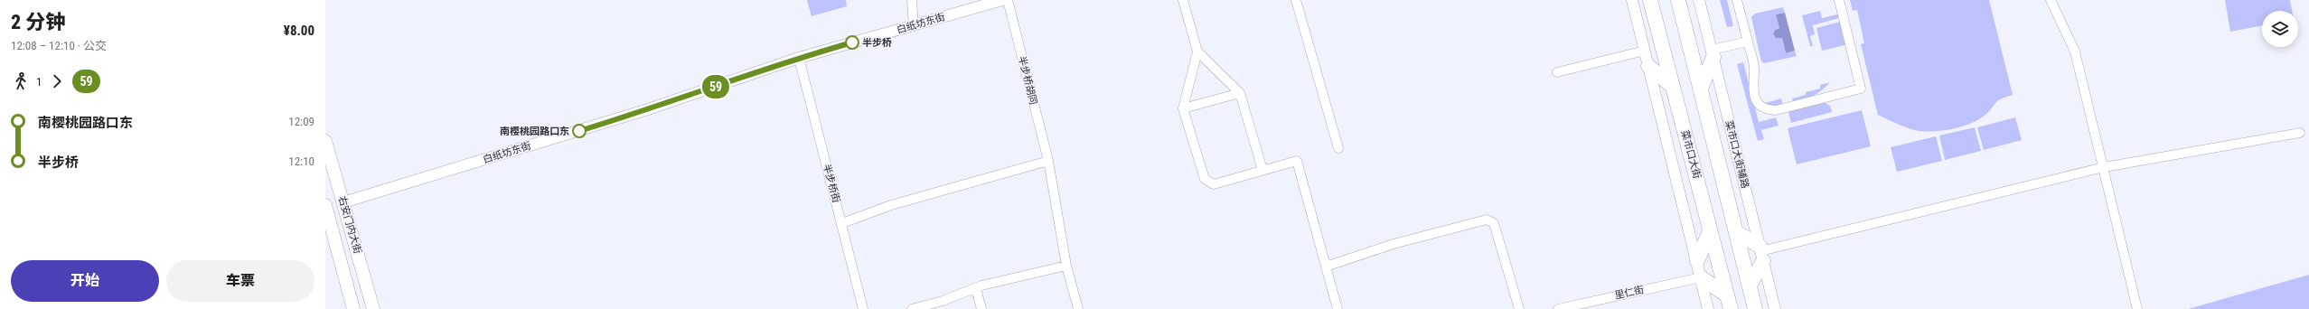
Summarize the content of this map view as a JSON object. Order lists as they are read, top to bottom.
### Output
{
  "streets": {
    "main road": ["菜市口大街", "右安门内大街"],
    "street": [
      "白纸坊东街",
      "半步桥胡同",
      "菜市口大街辅路",
      "半步桥街",
      "里仁街"
    ]
  },
  "crossings": [
    ["白纸坊东街", "半步桥街"],
    ["白纸坊东街", "右安门内大街"]
  ],
  "places": ["半步桥", "南樱桃园路口东"],
  "lines": ["bus line 59"],
  "page": {
    "heading": ["2 分钟", "12:08 – 12:10 · 公交", "¥8.00"],
    "on_map": "59",
    "legs": ["1", "59"],
    "list": [
      {
        "name": "南樱桃园路口东",
        "value": "12:09"
      },
      {
        "name": "半步桥",
        "value": "12:10"
      }
    ],
    "buttons": ["开始", "车票"]
  }
}
